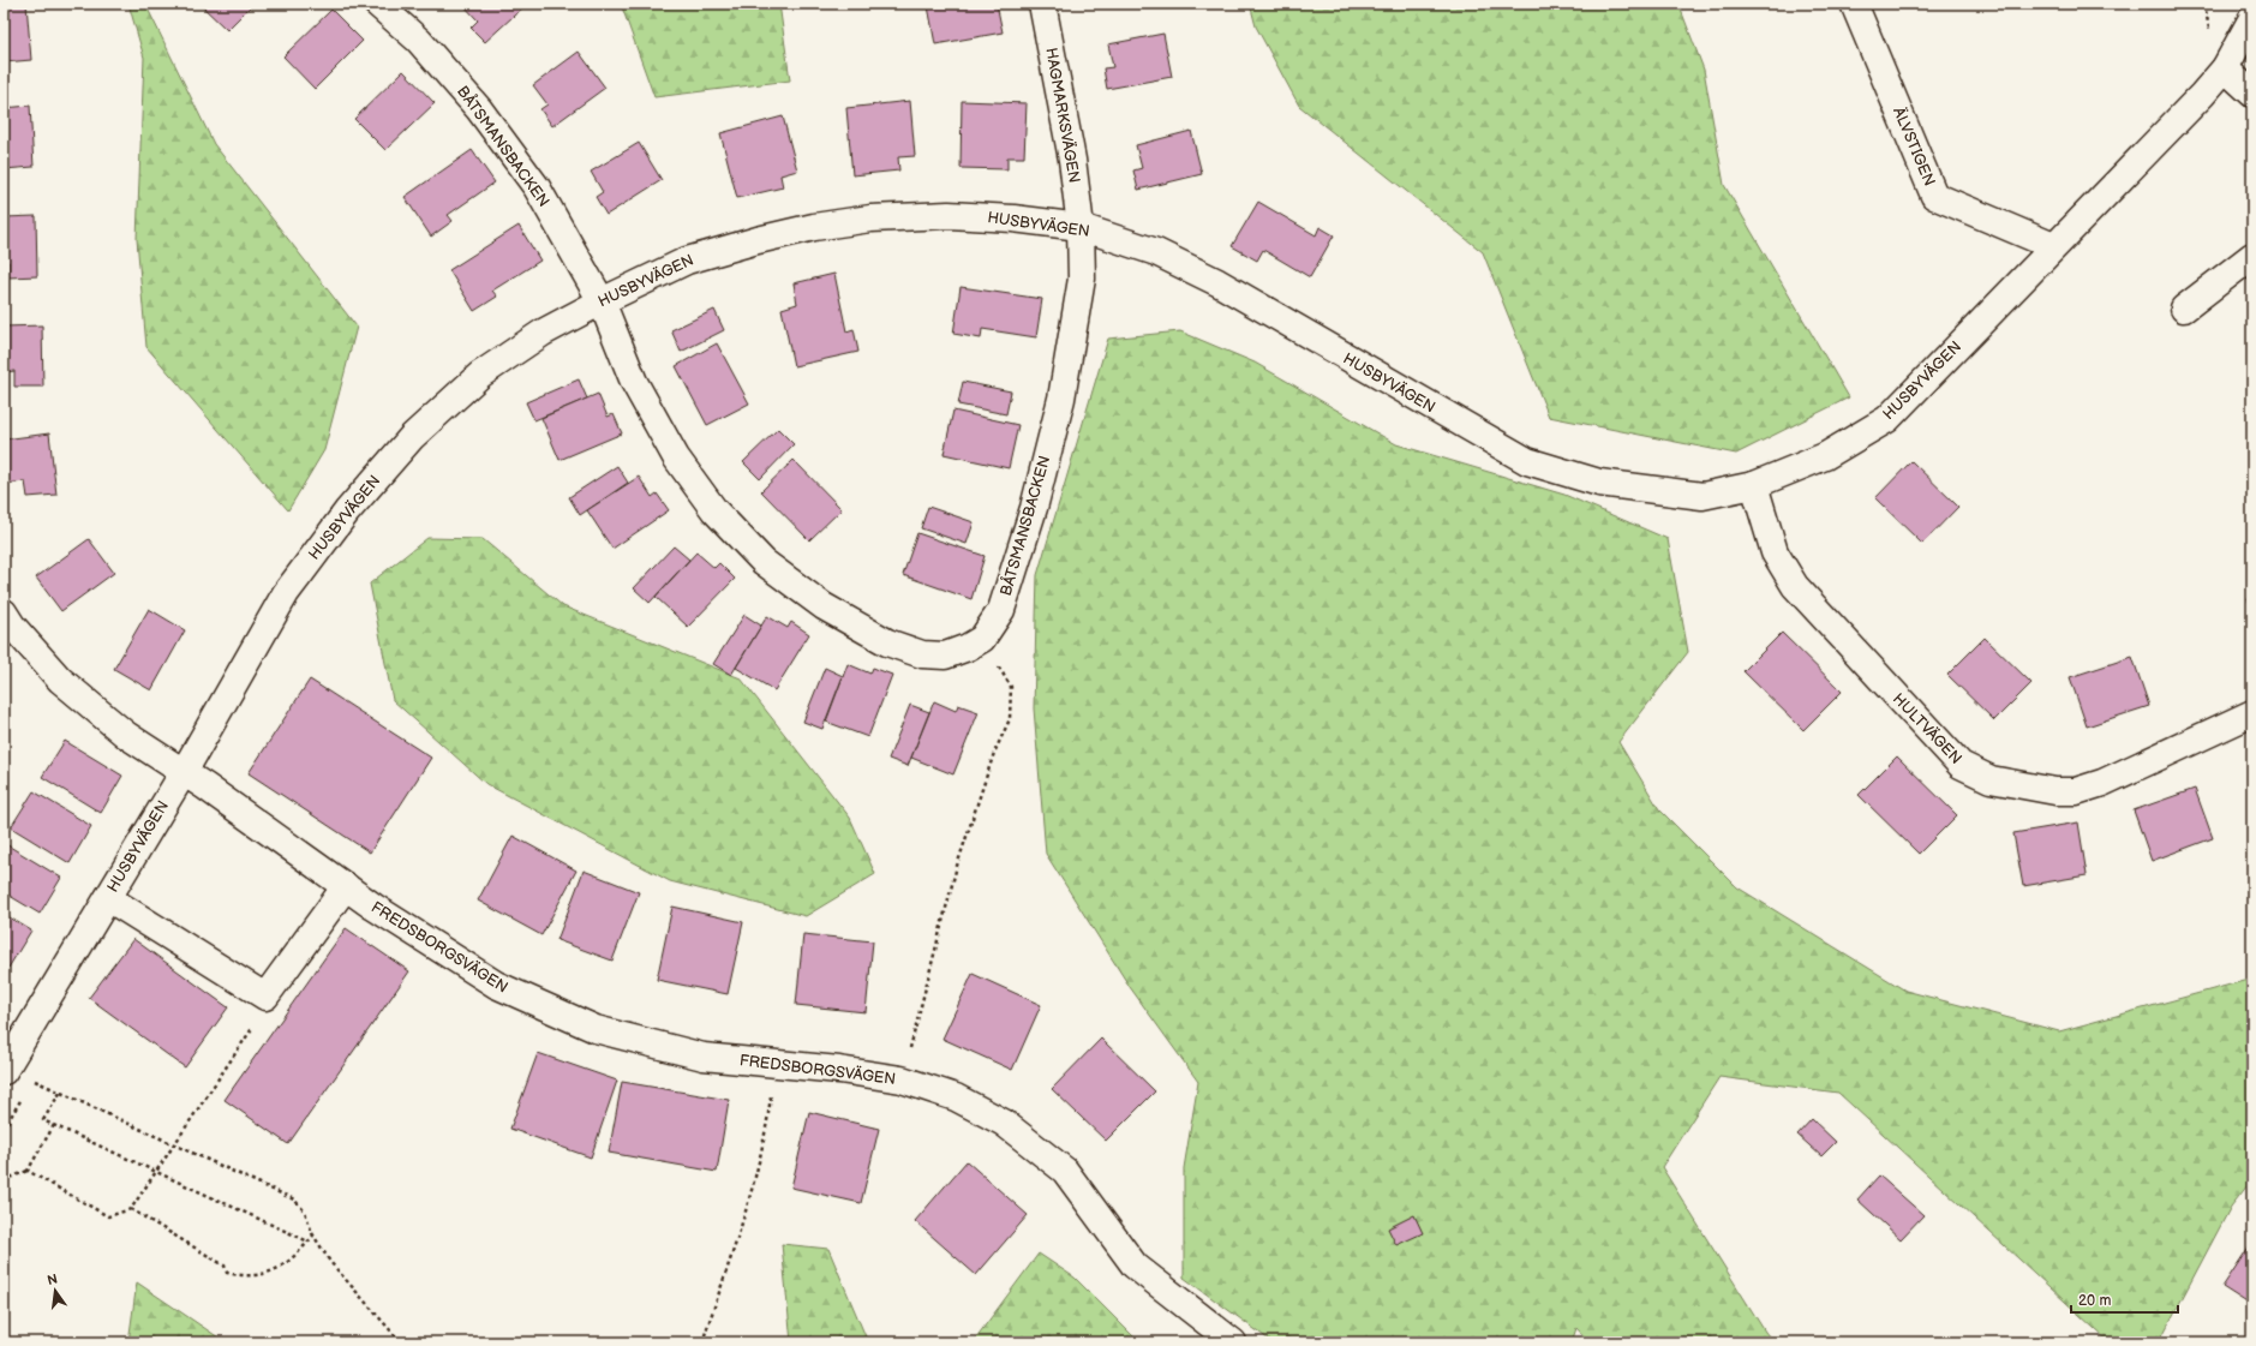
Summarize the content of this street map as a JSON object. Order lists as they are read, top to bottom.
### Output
{
  "streets": {
    "street": [
      "HAGMARKSVÄGEN",
      "BÅTSMANSBACKEN",
      "ÄLVSTIGEN",
      "HUSBYVÄGEN",
      "HULTVÄGEN",
      "FREDSBORGSVÄGEN"
    ]
  },
  "crossings": [
    ["HAGMARKSVÄGEN", "BÅTSMANSBACKEN"],
    ["HAGMARKSVÄGEN", "HUSBYVÄGEN"],
    ["BÅTSMANSBACKEN", "HUSBYVÄGEN"],
    ["ÄLVSTIGEN", "HUSBYVÄGEN"],
    ["HUSBYVÄGEN", "HULTVÄGEN"],
    ["HUSBYVÄGEN", "FREDSBORGSVÄGEN"]
  ],
  "scale_bar": "20 m",
  "north": "top"
}
